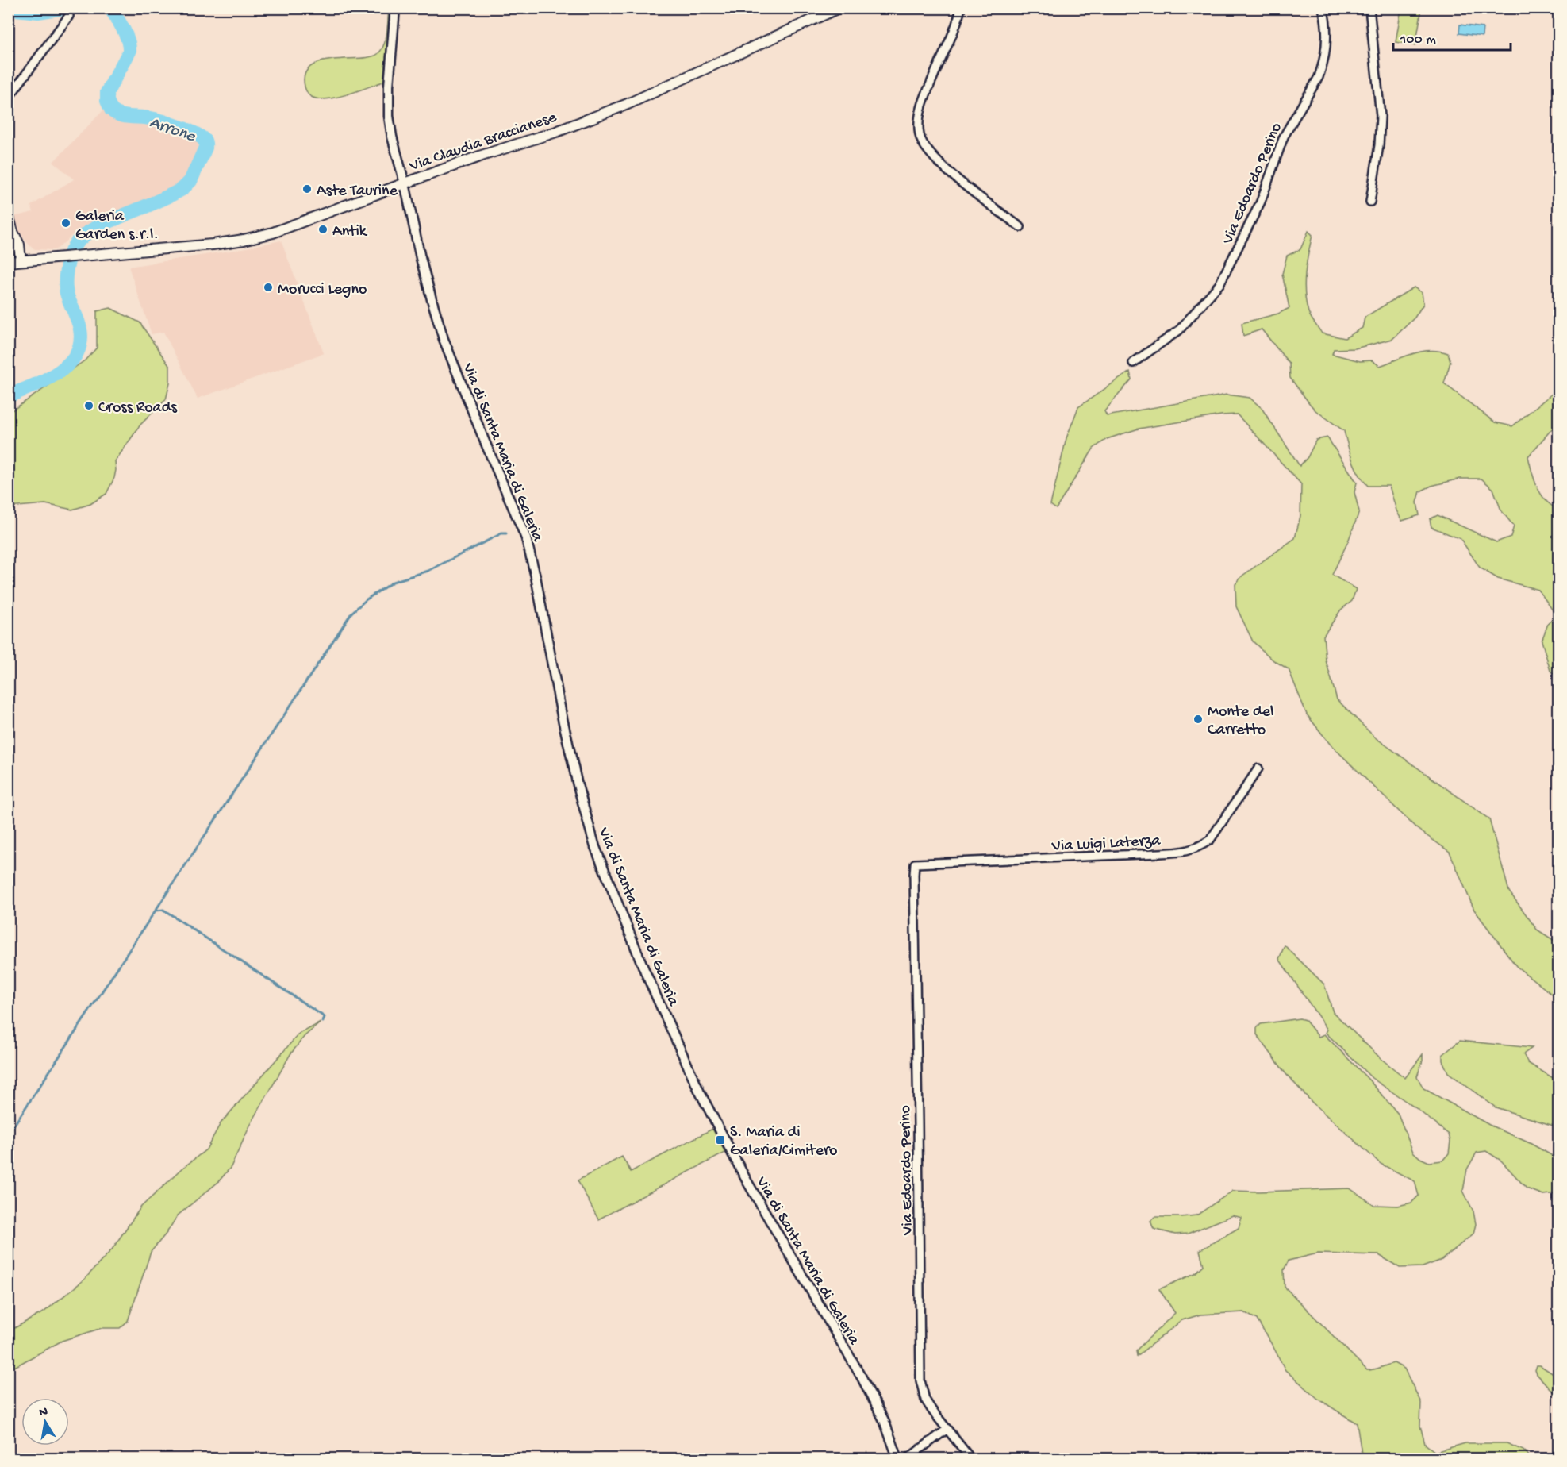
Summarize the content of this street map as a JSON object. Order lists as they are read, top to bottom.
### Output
{
  "streets": {
    "main road": ["Via Claudia Braccianese"],
    "street": ["Via Edoardo Perino", "Via di Santa Maria di Galeria", "Via Luigi Laterza"]
  },
  "crossings": [
    ["Via Claudia Braccianese", "Via di Santa Maria di Galeria"],
    ["Via Edoardo Perino", "Via Luigi Laterza"]
  ],
  "water": ["Arrone"],
  "places": {
    "other": [
      "Aste Taurine",
      "Galeria Garden s.r.l.",
      "Antik",
      "Morucci Legno",
      "Cross Roads",
      "Monte del Carretto"
    ],
    "transit": ["S. Maria di Galeria/Cimitero"]
  },
  "scale_bar": "100 m",
  "north": "top"
}
